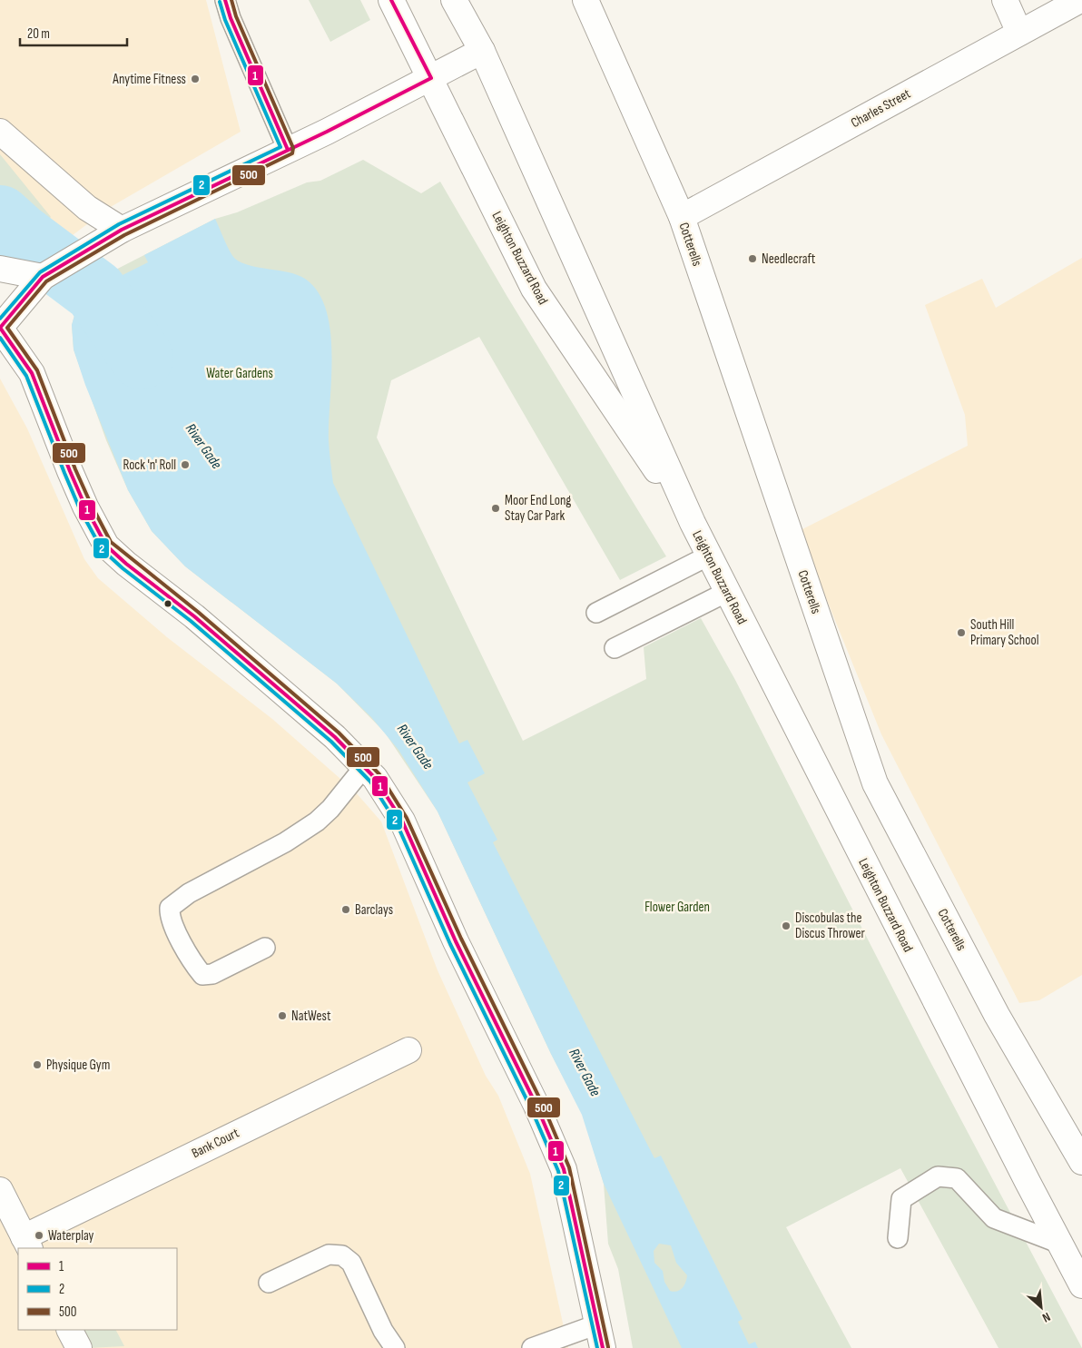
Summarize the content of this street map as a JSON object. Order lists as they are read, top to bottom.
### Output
{
  "streets": {
    "street": [
      "Charles Street",
      "Cotterells",
      "Leighton Buzzard Road",
      "Bank Court"
    ]
  },
  "crossings": [
    ["Charles Street", "Cotterells"]
  ],
  "water": ["River Gade"],
  "parks": ["Water Gardens", "Flower Garden"],
  "places": [
    "Anytime Fitness",
    "Needlecraft",
    "Rock 'n' Roll",
    "Moor End Long Stay Car Park",
    "South Hill Primary School",
    "Barclays",
    "Discobulas the Discus Thrower",
    "NatWest",
    "Physique Gym",
    "Waterplay"
  ],
  "lines": ["transit line 1", "transit line 500", "transit line 2"],
  "legend": ["1", "2", "500"],
  "scale_bar": "20 m",
  "north": "bottom right"
}
